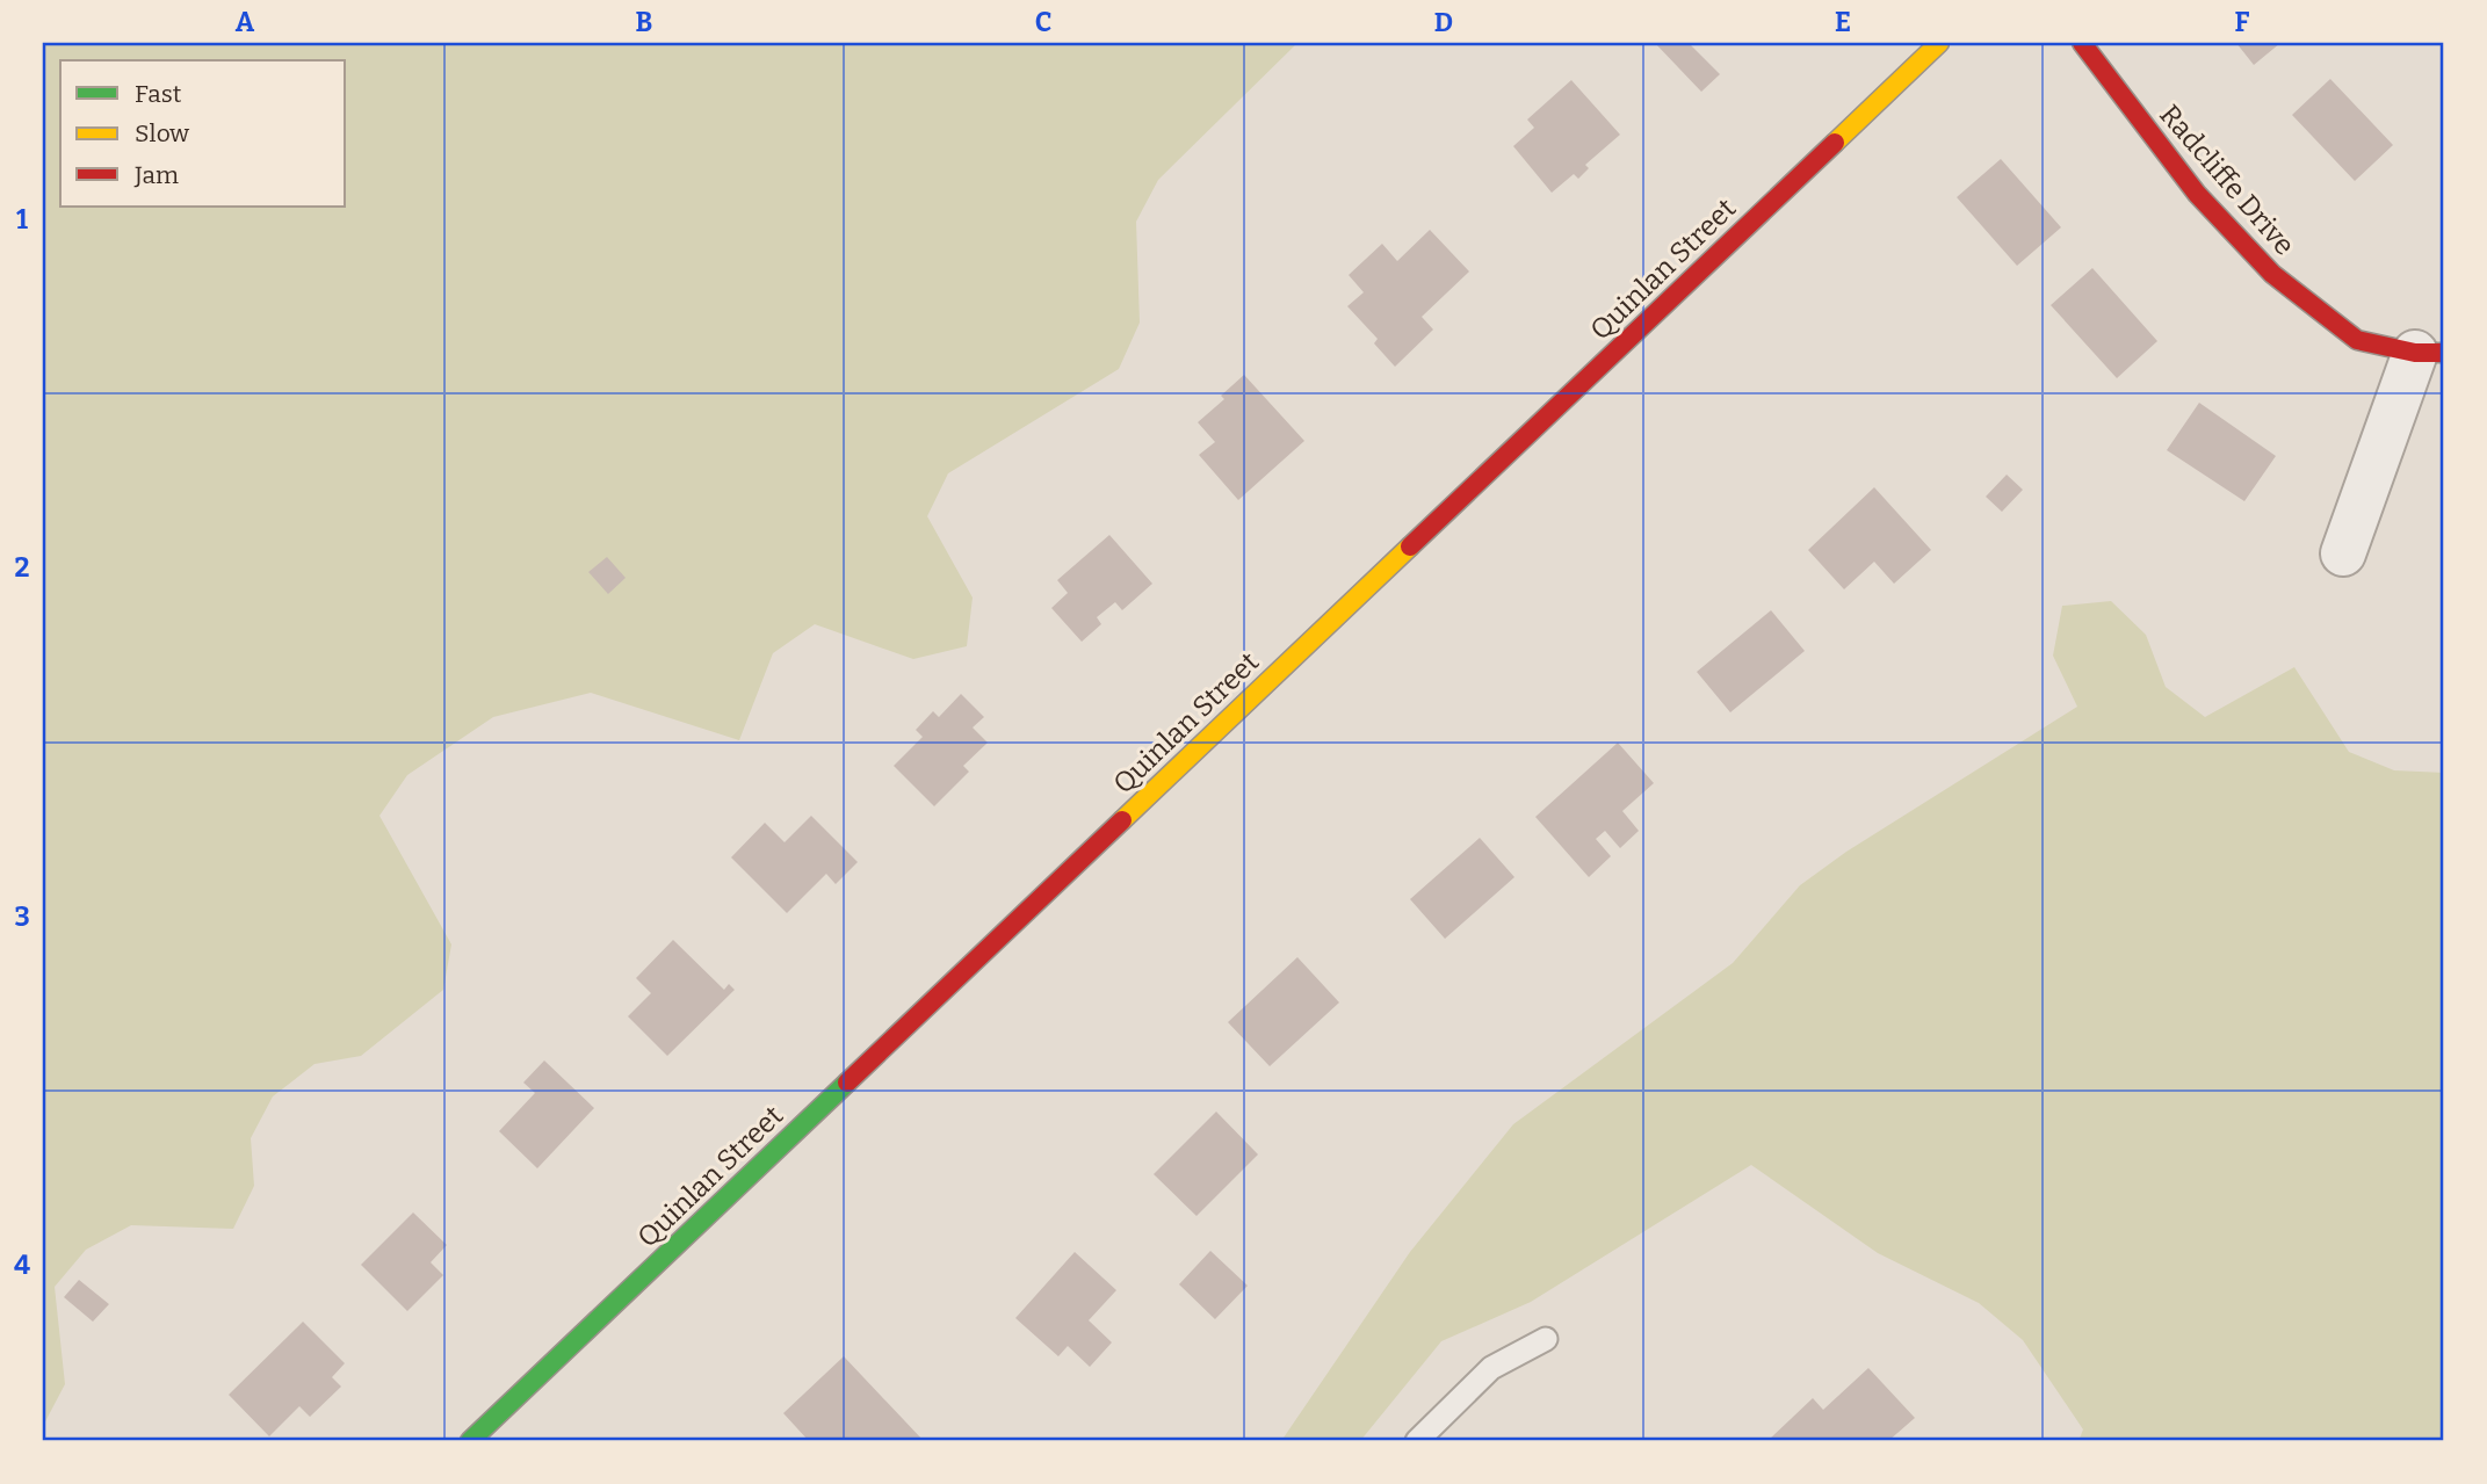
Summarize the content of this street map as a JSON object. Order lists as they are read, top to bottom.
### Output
{
  "streets": {
    "street": ["Radcliffe Drive", "Quinlan Street"]
  },
  "legend": ["Fast", "Slow", "Jam"],
  "grid": {
    "columns": [
      "A",
      "B",
      "C",
      "D",
      "E",
      "F"
    ],
    "rows": [
      "1",
      "2",
      "3",
      "4"
    ]
  }
}
